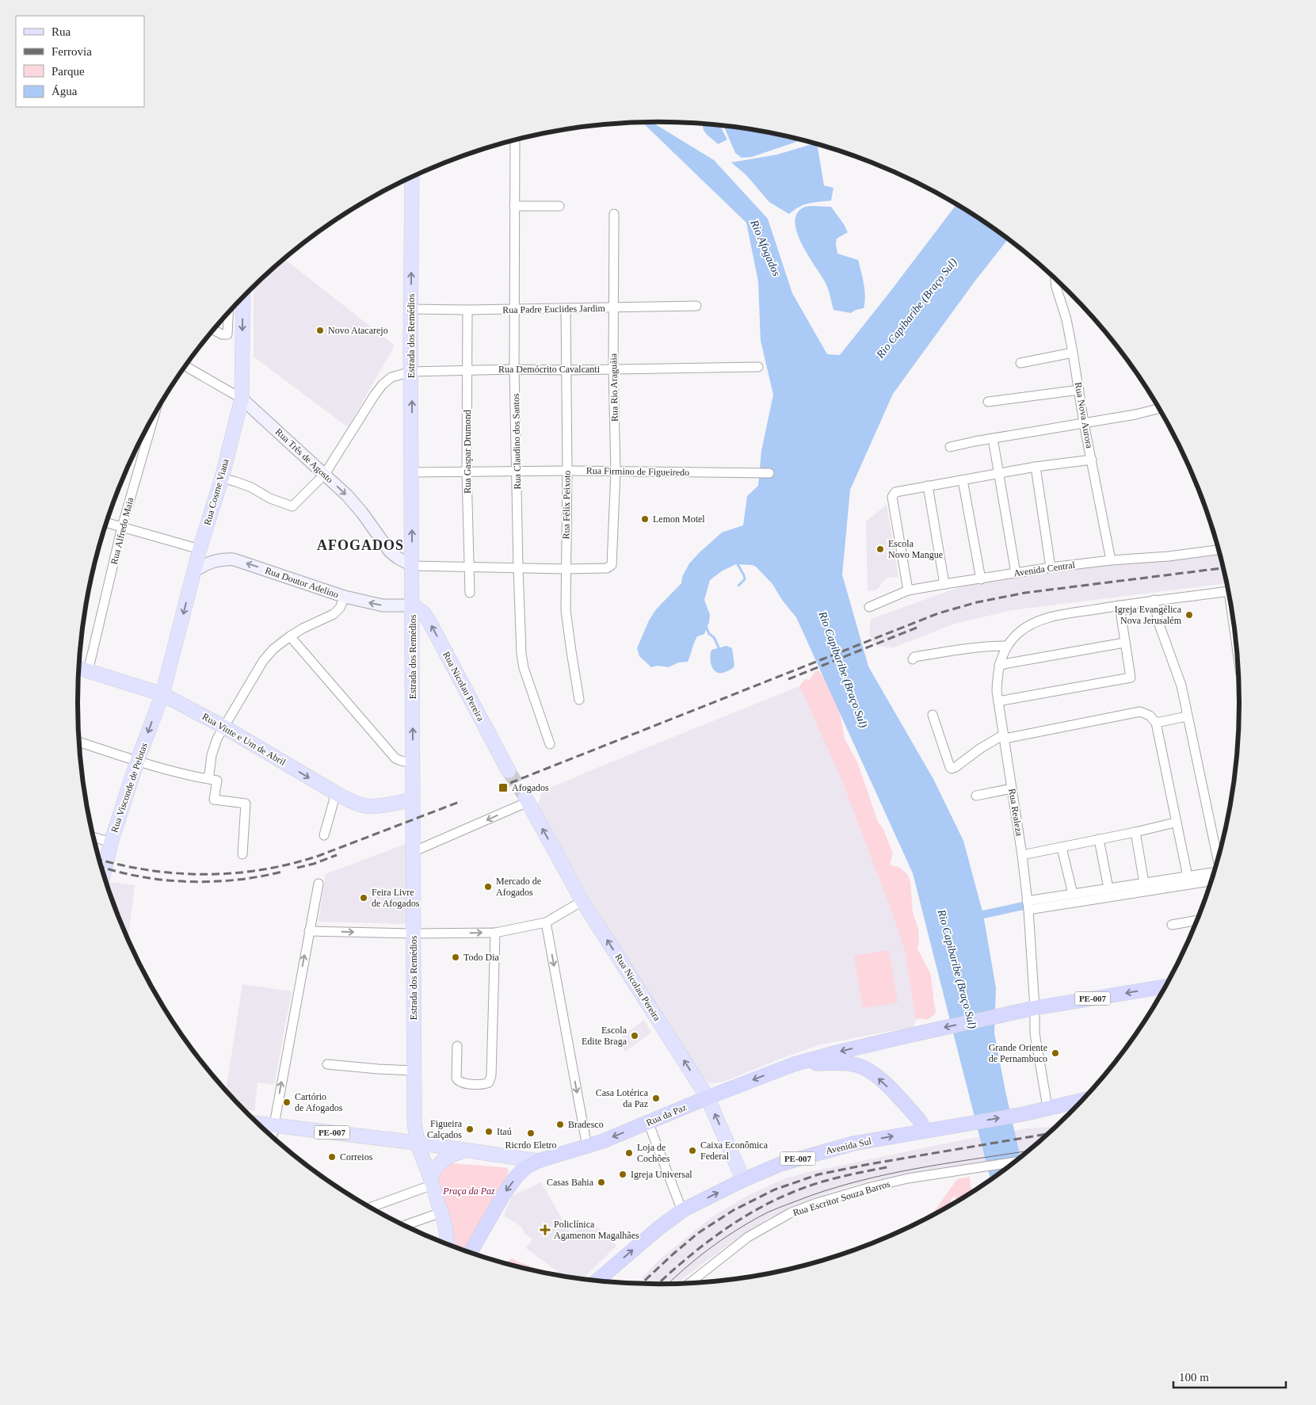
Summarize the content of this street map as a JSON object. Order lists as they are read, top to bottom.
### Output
{
  "streets": {
    "highway": ["PE-007", "Rua da Paz", "Avenida Sul"],
    "main road": [
      "Estrada dos Remédios",
      "Rua Três de Agosto",
      "Rua Cosme Viana",
      "Rua Doutor Adelino",
      "Rua Nicolau Pereira",
      "Rua Vinte e Um de Abril",
      "Rua Visconde de Pelotas"
    ],
    "street": [
      "Rua Padre Euclides Jardim",
      "Rua Demócrito Cavalcanti",
      "Rua Rio Araguáia",
      "Rua Nova Aurora",
      "Rua Claudino dos Santos",
      "Rua Gaspar Drumond",
      "Rua Firmino de Figueiredo",
      "Rua Félix Peixoto",
      "Rua Alfredo Maia",
      "Avenida Central",
      "Rua Realeza",
      "Rua Escritor Souza Barros"
    ]
  },
  "crossings": [
    ["Rua Padre Euclides Jardim", "Estrada dos Remédios"],
    ["Rua Padre Euclides Jardim", "Rua Rio Araguáia"],
    ["Rua Padre Euclides Jardim", "Rua Claudino dos Santos"],
    ["Rua Padre Euclides Jardim", "Rua Gaspar Drumond"],
    ["Rua Padre Euclides Jardim", "Rua Félix Peixoto"],
    ["Estrada dos Remédios", "Rua Demócrito Cavalcanti"],
    ["Estrada dos Remédios", "Rua Três de Agosto"],
    ["Estrada dos Remédios", "Rua Firmino de Figueiredo"],
    ["Estrada dos Remédios", "Rua Doutor Adelino"],
    ["Estrada dos Remédios", "Rua Nicolau Pereira"],
    ["Estrada dos Remédios", "Rua Vinte e Um de Abril"],
    ["Estrada dos Remédios", "PE-007"],
    ["Estrada dos Remédios", "Rua da Paz"],
    ["Rua Demócrito Cavalcanti", "Rua Rio Araguáia"],
    ["Rua Demócrito Cavalcanti", "Rua Claudino dos Santos"],
    ["Rua Demócrito Cavalcanti", "Rua Gaspar Drumond"],
    ["Rua Demócrito Cavalcanti", "Rua Três de Agosto"],
    ["Rua Demócrito Cavalcanti", "Rua Cosme Viana"],
    ["Rua Demócrito Cavalcanti", "Rua Félix Peixoto"],
    ["Rua Rio Araguáia", "Rua Firmino de Figueiredo"],
    ["Rua Rio Araguáia", "Rua Félix Peixoto"],
    ["Rua Nova Aurora", "Avenida Central"],
    ["Rua Claudino dos Santos", "Rua Firmino de Figueiredo"],
    ["Rua Gaspar Drumond", "Rua Firmino de Figueiredo"],
    ["Rua Três de Agosto", "Rua Cosme Viana"],
    ["Rua Firmino de Figueiredo", "Rua Félix Peixoto"],
    ["Rua Cosme Viana", "Rua Doutor Adelino"],
    ["Rua Cosme Viana", "Rua Vinte e Um de Abril"],
    ["Rua Cosme Viana", "Rua Visconde de Pelotas"],
    ["Rua Alfredo Maia", "Rua Vinte e Um de Abril"],
    ["Rua Doutor Adelino", "Rua Nicolau Pereira"],
    ["Rua Nicolau Pereira", "Rua da Paz"],
    ["Rua Nicolau Pereira", "Avenida Sul"],
    ["Rua Vinte e Um de Abril", "Rua Visconde de Pelotas"],
    ["Rua Realeza", "PE-007"],
    ["Rua Realeza", "Rua da Paz"],
    ["Rua Realeza", "Avenida Sul"],
    ["PE-007", "Rua da Paz"]
  ],
  "one_way": [
    "Estrada dos Remédios",
    "Rua Três de Agosto",
    "Rua Cosme Viana",
    "Rua Doutor Adelino",
    "Rua Nicolau Pereira",
    "Rua Vinte e Um de Abril",
    "Rua Visconde de Pelotas",
    "Rua da Paz",
    "Avenida Sul"
  ],
  "districts": ["AFOGADOS"],
  "water": ["Rio Afogados", "Rio Capibaribe (Braço Sul)"],
  "parks": ["Praça da Paz"],
  "places": {
    "other": [
      "Novo Atacarejo",
      "Lemon Motel",
      "Escola Novo Mangue",
      "Igreja Evangélica Nova Jerusalém",
      "Mercado de Afogados",
      "Feira Livre de Afogados",
      "Todo Dia",
      "Escola Edite Braga",
      "Grande Oriente de Pernambuco",
      "Casa Lotérica da Paz",
      "Cartório de Afogados",
      "Bradesco",
      "Figueira Calçados",
      "Itaú",
      "Ricrdo Eletro",
      "Caixa Econômica Federal",
      "Loja de Cochões",
      "Correios",
      "Igreja Universal",
      "Casas Bahia"
    ],
    "transit": ["Afogados"],
    "health": ["Policlínica Agamenon Magalhães"]
  },
  "legend": [
    "Rua",
    "Ferrovia",
    "Parque",
    "Água"
  ],
  "scale_bar": "100 m"
}
